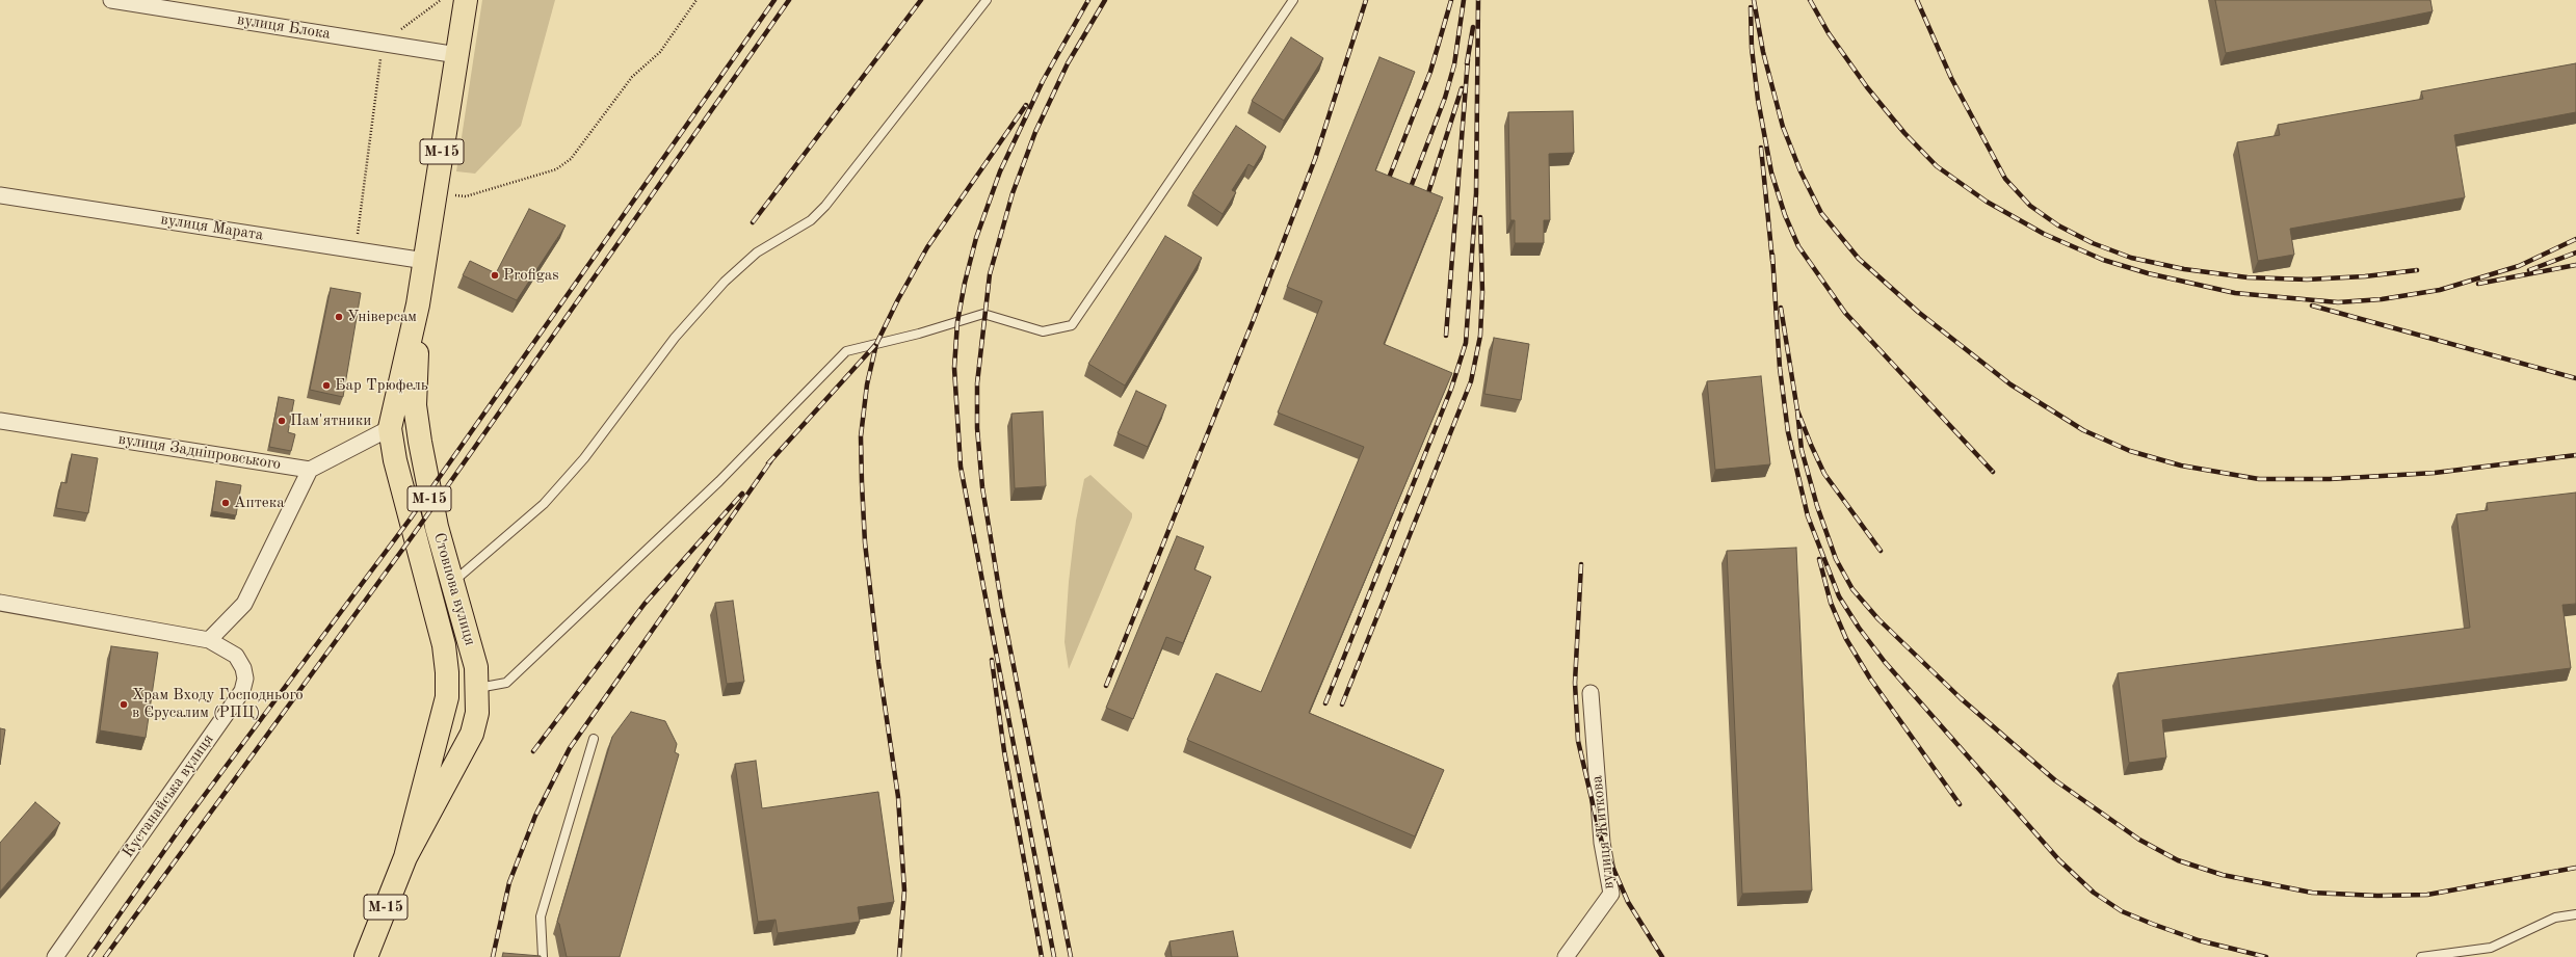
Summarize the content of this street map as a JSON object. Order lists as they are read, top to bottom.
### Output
{
  "streets": {
    "main road": ["М-15", "Стовпова вулиця"],
    "street": [
      "вулиця Блока",
      "вулиця Марата",
      "вулиця Задніпровського",
      "Кустанайська вулиця",
      "вулиця Житкова"
    ]
  },
  "crossings": [
    ["вулиця Блока", "М-15"],
    ["М-15", "вулиця Марата"],
    ["М-15", "Стовпова вулиця"]
  ],
  "places": [
    "Profigas",
    "Універсам",
    "Бар Трюфель",
    "Пам'ятники",
    "Аптека",
    "Храм Входу Господнього в Єрусалим (РПЦ)"
  ]
}
